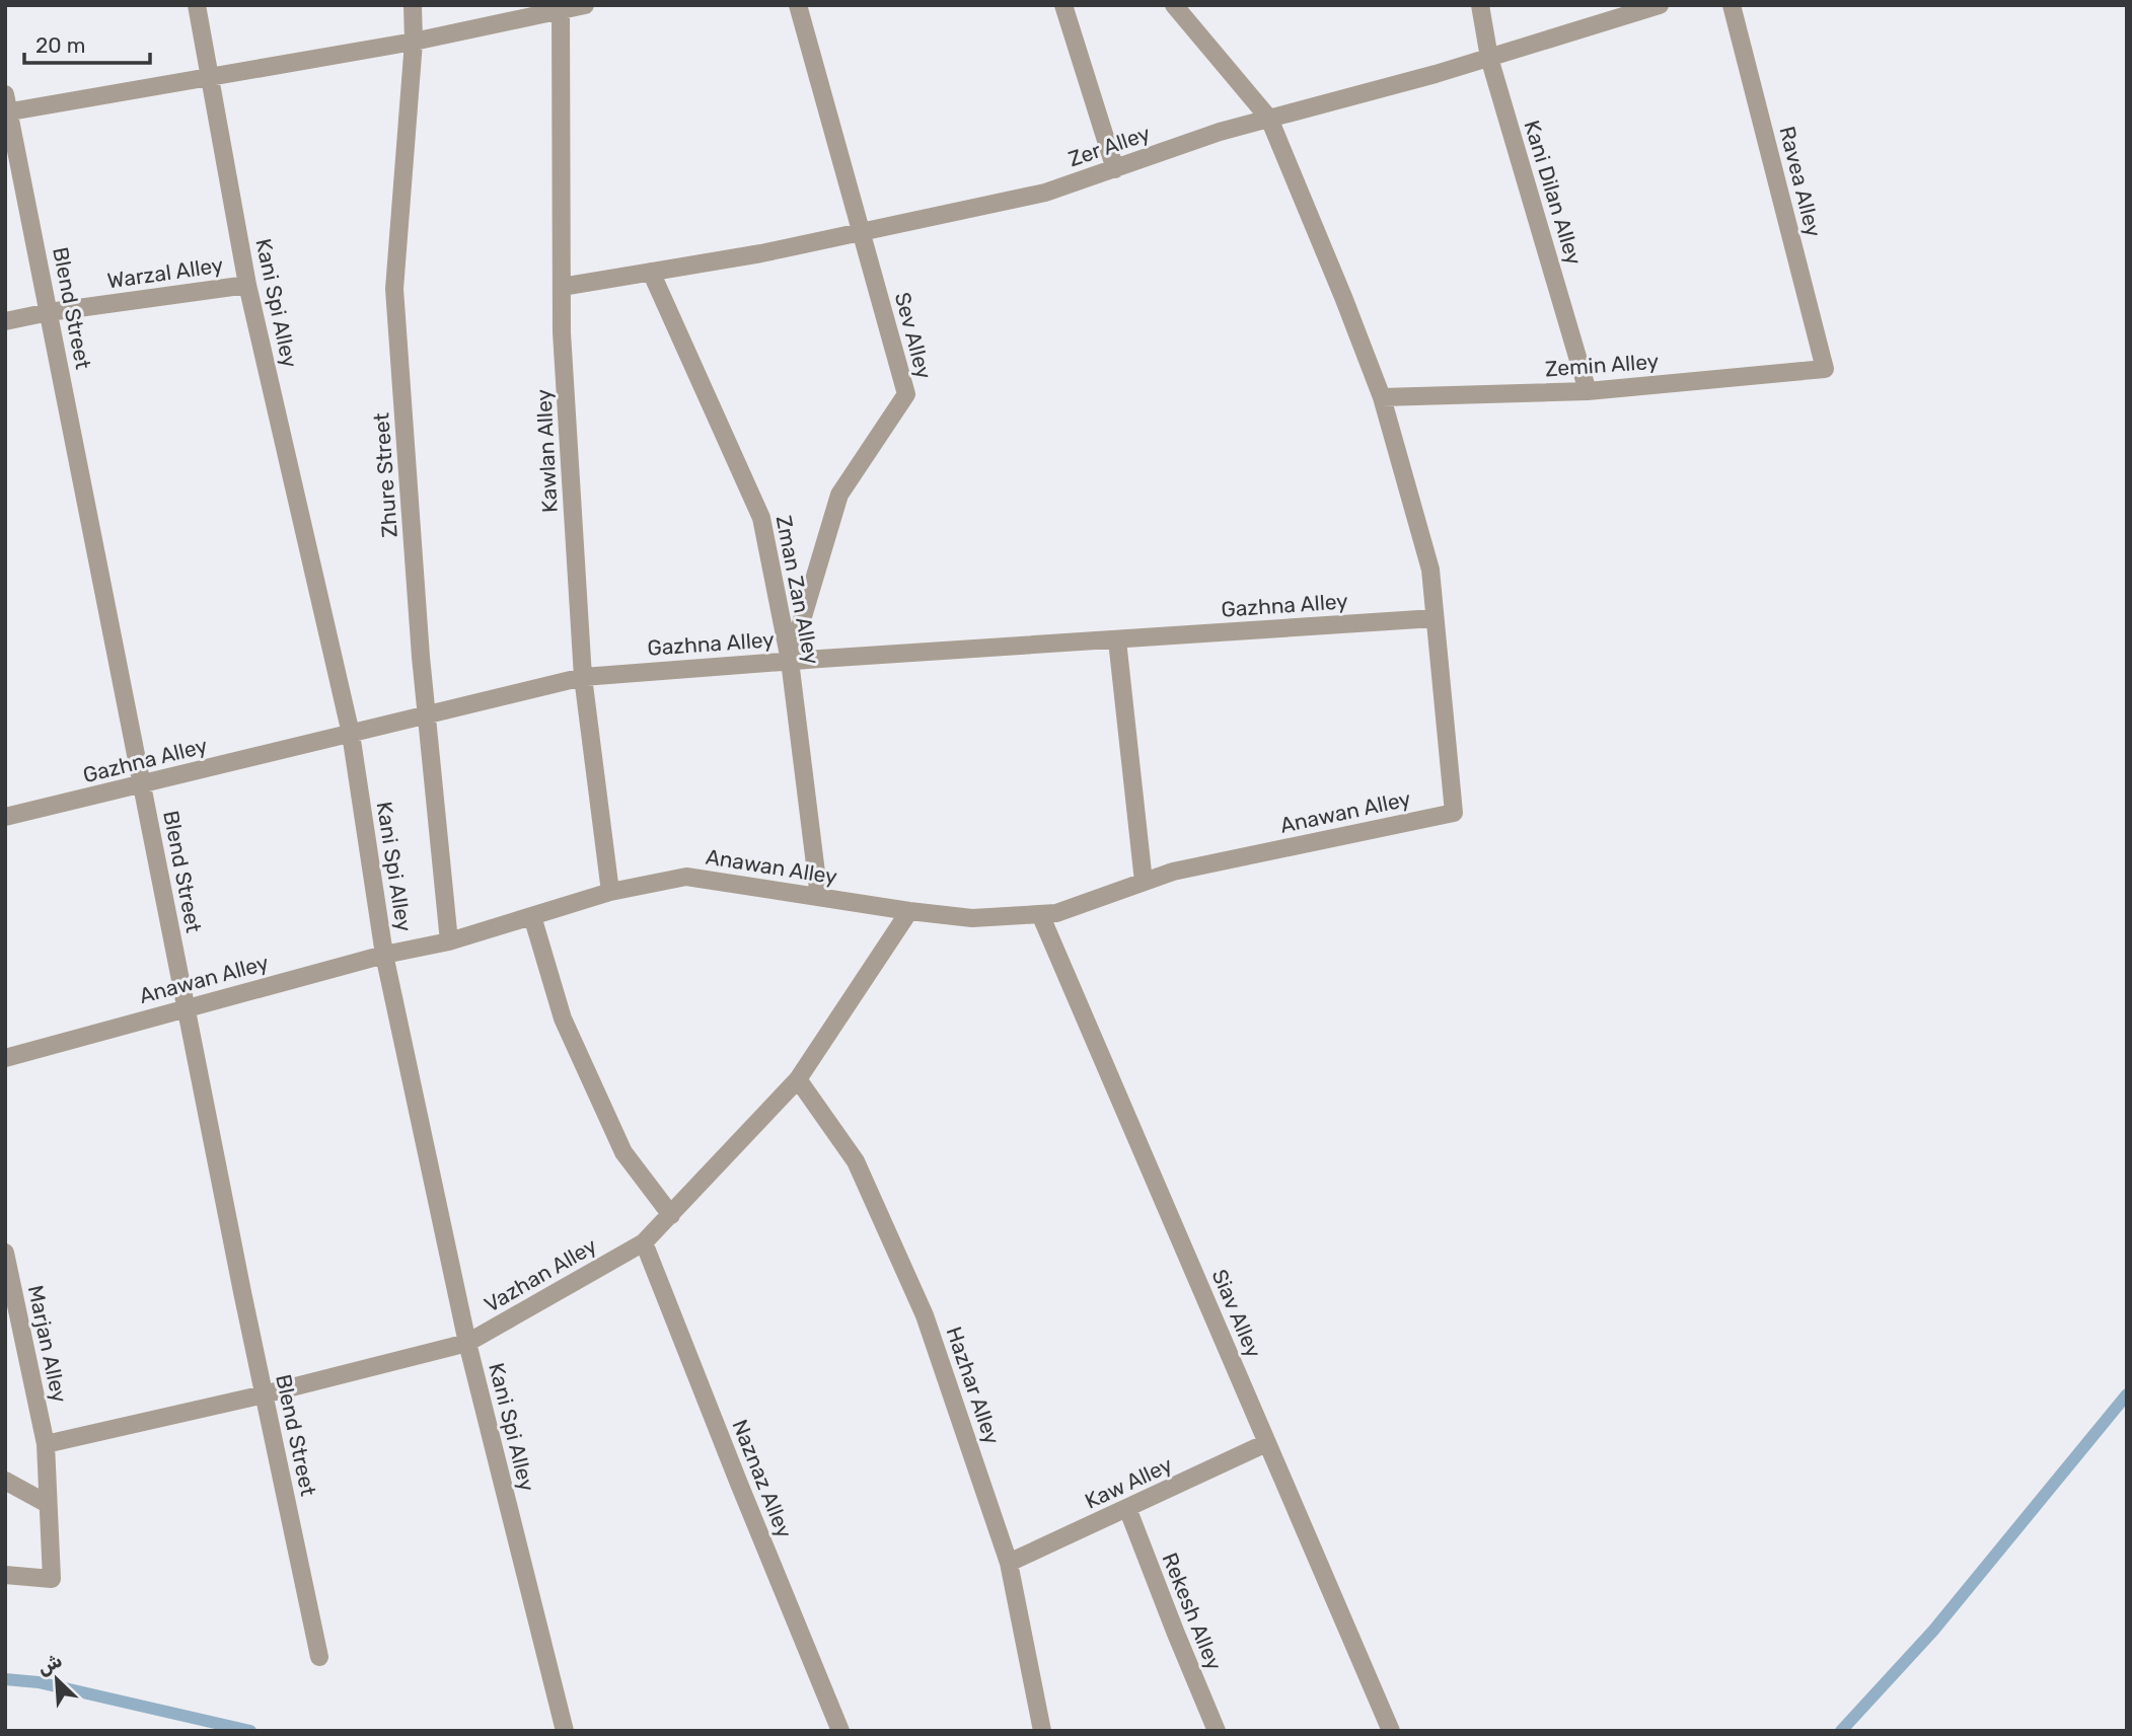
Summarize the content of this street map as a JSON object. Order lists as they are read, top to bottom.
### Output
{
  "streets": {
    "street": [
      "Zer Alley",
      "Ravea Alley",
      "Kani Dilan Alley",
      "Warzal Alley",
      "Kani Spi Alley",
      "Blend Street",
      "Sev Alley",
      "Zemin Alley",
      "Kawlan Alley",
      "Zhure Street",
      "Zman Zan Alley",
      "Gazhna Alley",
      "Anawan Alley",
      "Vazhan Alley",
      "Siav Alley",
      "Marjan Alley",
      "Hazhar Alley",
      "Naznaz Alley",
      "Kaw Alley",
      "Rekesh Alley"
    ]
  },
  "crossings": [
    ["Zer Alley", "Kani Dilan Alley"],
    ["Zer Alley", "Sev Alley"],
    ["Zer Alley", "Kawlan Alley"],
    ["Zer Alley", "Zman Zan Alley"],
    ["Ravea Alley", "Zemin Alley"],
    ["Kani Dilan Alley", "Zemin Alley"],
    ["Warzal Alley", "Kani Spi Alley"],
    ["Warzal Alley", "Blend Street"],
    ["Kani Spi Alley", "Gazhna Alley"],
    ["Kani Spi Alley", "Anawan Alley"],
    ["Kani Spi Alley", "Vazhan Alley"],
    ["Blend Street", "Gazhna Alley"],
    ["Blend Street", "Anawan Alley"],
    ["Blend Street", "Vazhan Alley"],
    ["Sev Alley", "Zman Zan Alley"],
    ["Sev Alley", "Gazhna Alley"],
    ["Kawlan Alley", "Gazhna Alley"],
    ["Kawlan Alley", "Anawan Alley"],
    ["Zhure Street", "Gazhna Alley"],
    ["Zhure Street", "Anawan Alley"],
    ["Zman Zan Alley", "Gazhna Alley"],
    ["Zman Zan Alley", "Anawan Alley"],
    ["Gazhna Alley", "Anawan Alley"],
    ["Anawan Alley", "Vazhan Alley"],
    ["Anawan Alley", "Siav Alley"],
    ["Vazhan Alley", "Marjan Alley"],
    ["Vazhan Alley", "Hazhar Alley"],
    ["Vazhan Alley", "Naznaz Alley"],
    ["Siav Alley", "Kaw Alley"],
    ["Hazhar Alley", "Kaw Alley"],
    ["Kaw Alley", "Rekesh Alley"]
  ],
  "scale_bar": "20 m",
  "north": "top left"
}
